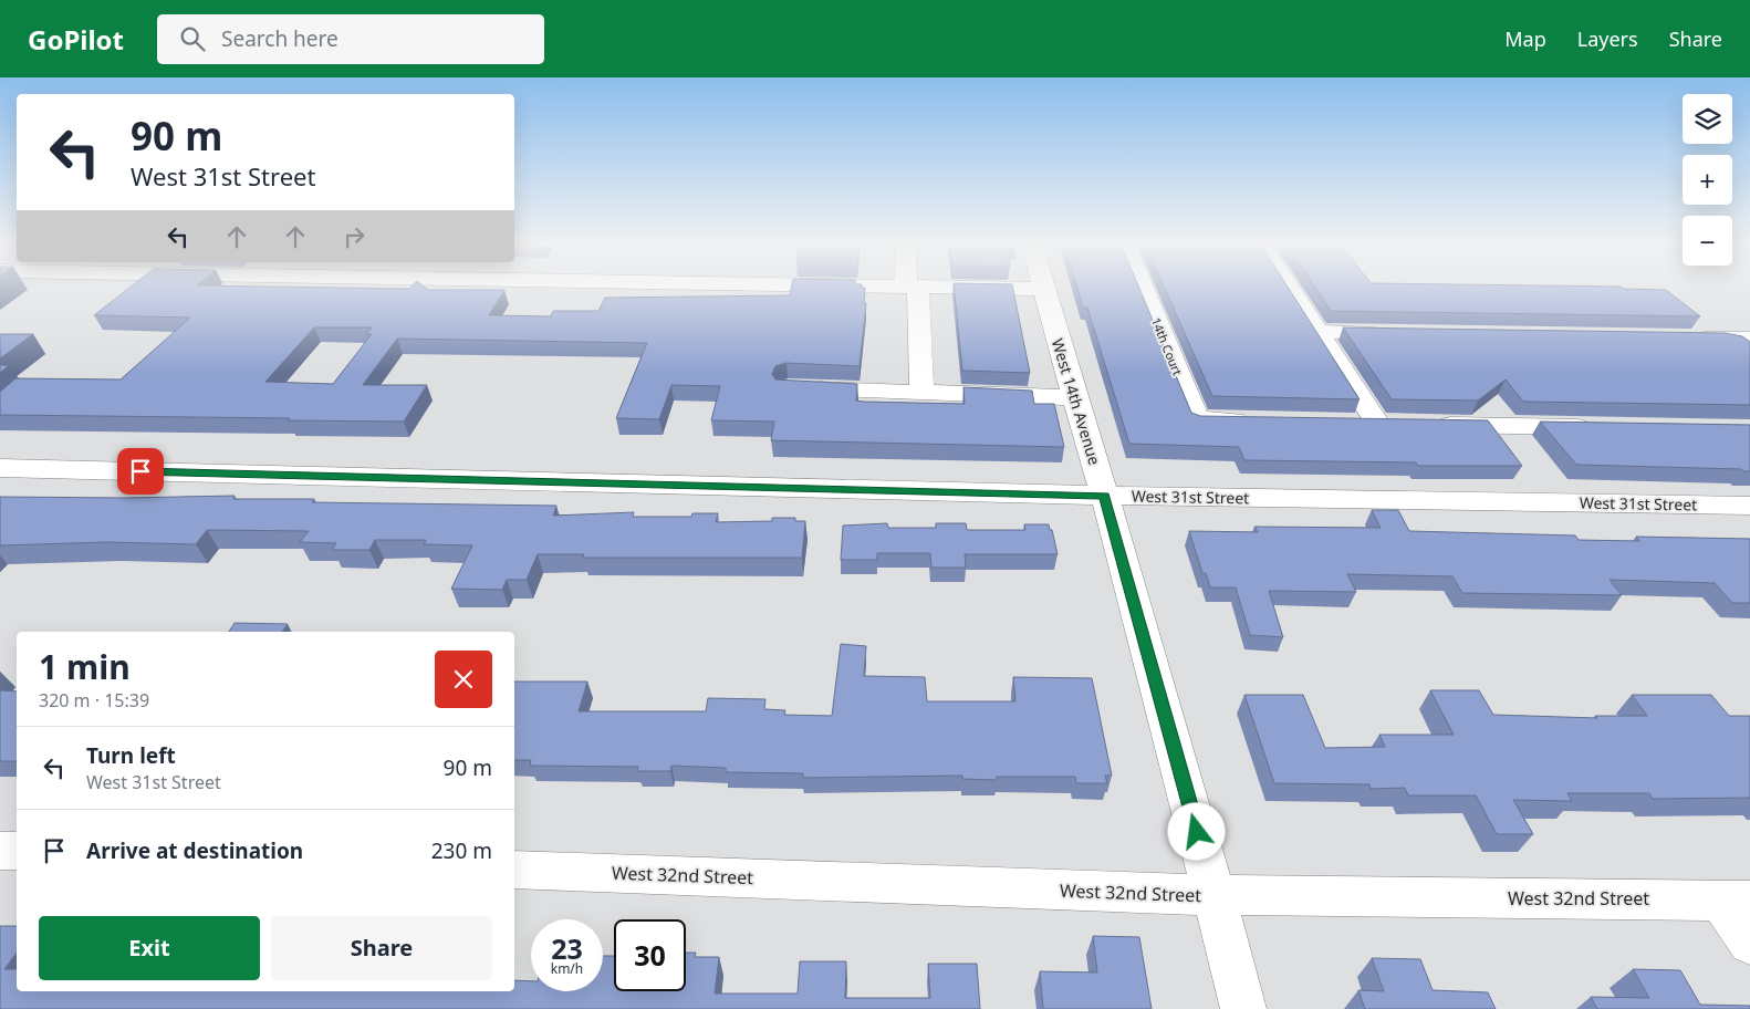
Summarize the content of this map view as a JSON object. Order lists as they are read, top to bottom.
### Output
{
  "streets": {
    "street": [
      "14th Court",
      "West 14th Avenue",
      "West 31st Street",
      "West 32nd Street"
    ]
  },
  "crossings": [
    ["West 14th Avenue", "West 31st Street"],
    ["West 14th Avenue", "West 32nd Street"]
  ],
  "page": {
    "header": "GoPilot",
    "search": "Search here",
    "nav": ["Map", "Layers", "Share"],
    "map_buttons": ["+", "−"],
    "turn": ["90 m", "West 31st Street"],
    "heading": ["1 min", "320 m · 15:39"],
    "list": [
      {
        "name": "Turn left",
        "note": "West 31st Street",
        "value": "90 m"
      },
      {
        "name": "Arrive at destination",
        "value": "230 m"
      }
    ],
    "buttons": ["Exit", "Share"],
    "speed": "23 km/h",
    "limit": "30"
  }
}
